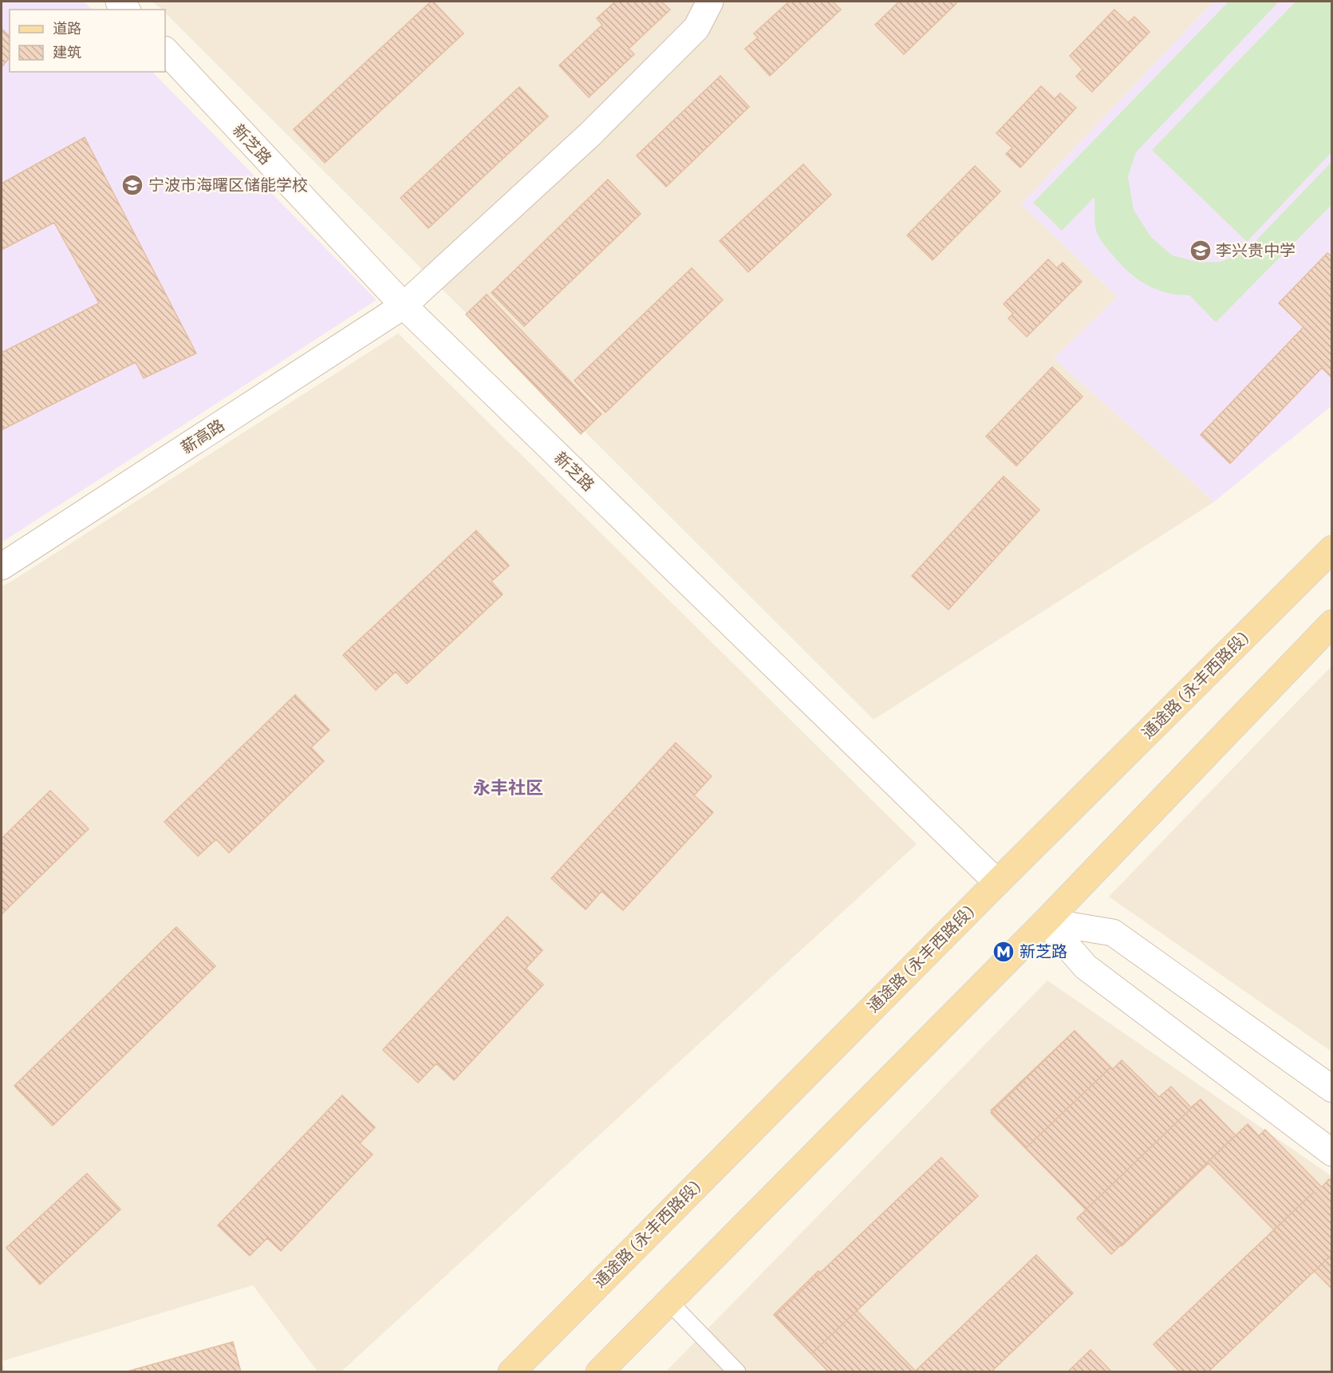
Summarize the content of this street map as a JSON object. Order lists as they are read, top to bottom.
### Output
{
  "streets": {
    "main road": ["新芝路", "薪高路", "通途路 (永丰西路段)"]
  },
  "crossings": [
    ["新芝路", "薪高路"],
    ["新芝路", "通途路 (永丰西路段)"]
  ],
  "districts": ["永丰社区"],
  "places": {
    "school or university": ["宁波市海曙区储能学校", "李兴贵中学"],
    "metro station": ["新芝路"]
  },
  "legend": ["道路", "建筑"]
}
